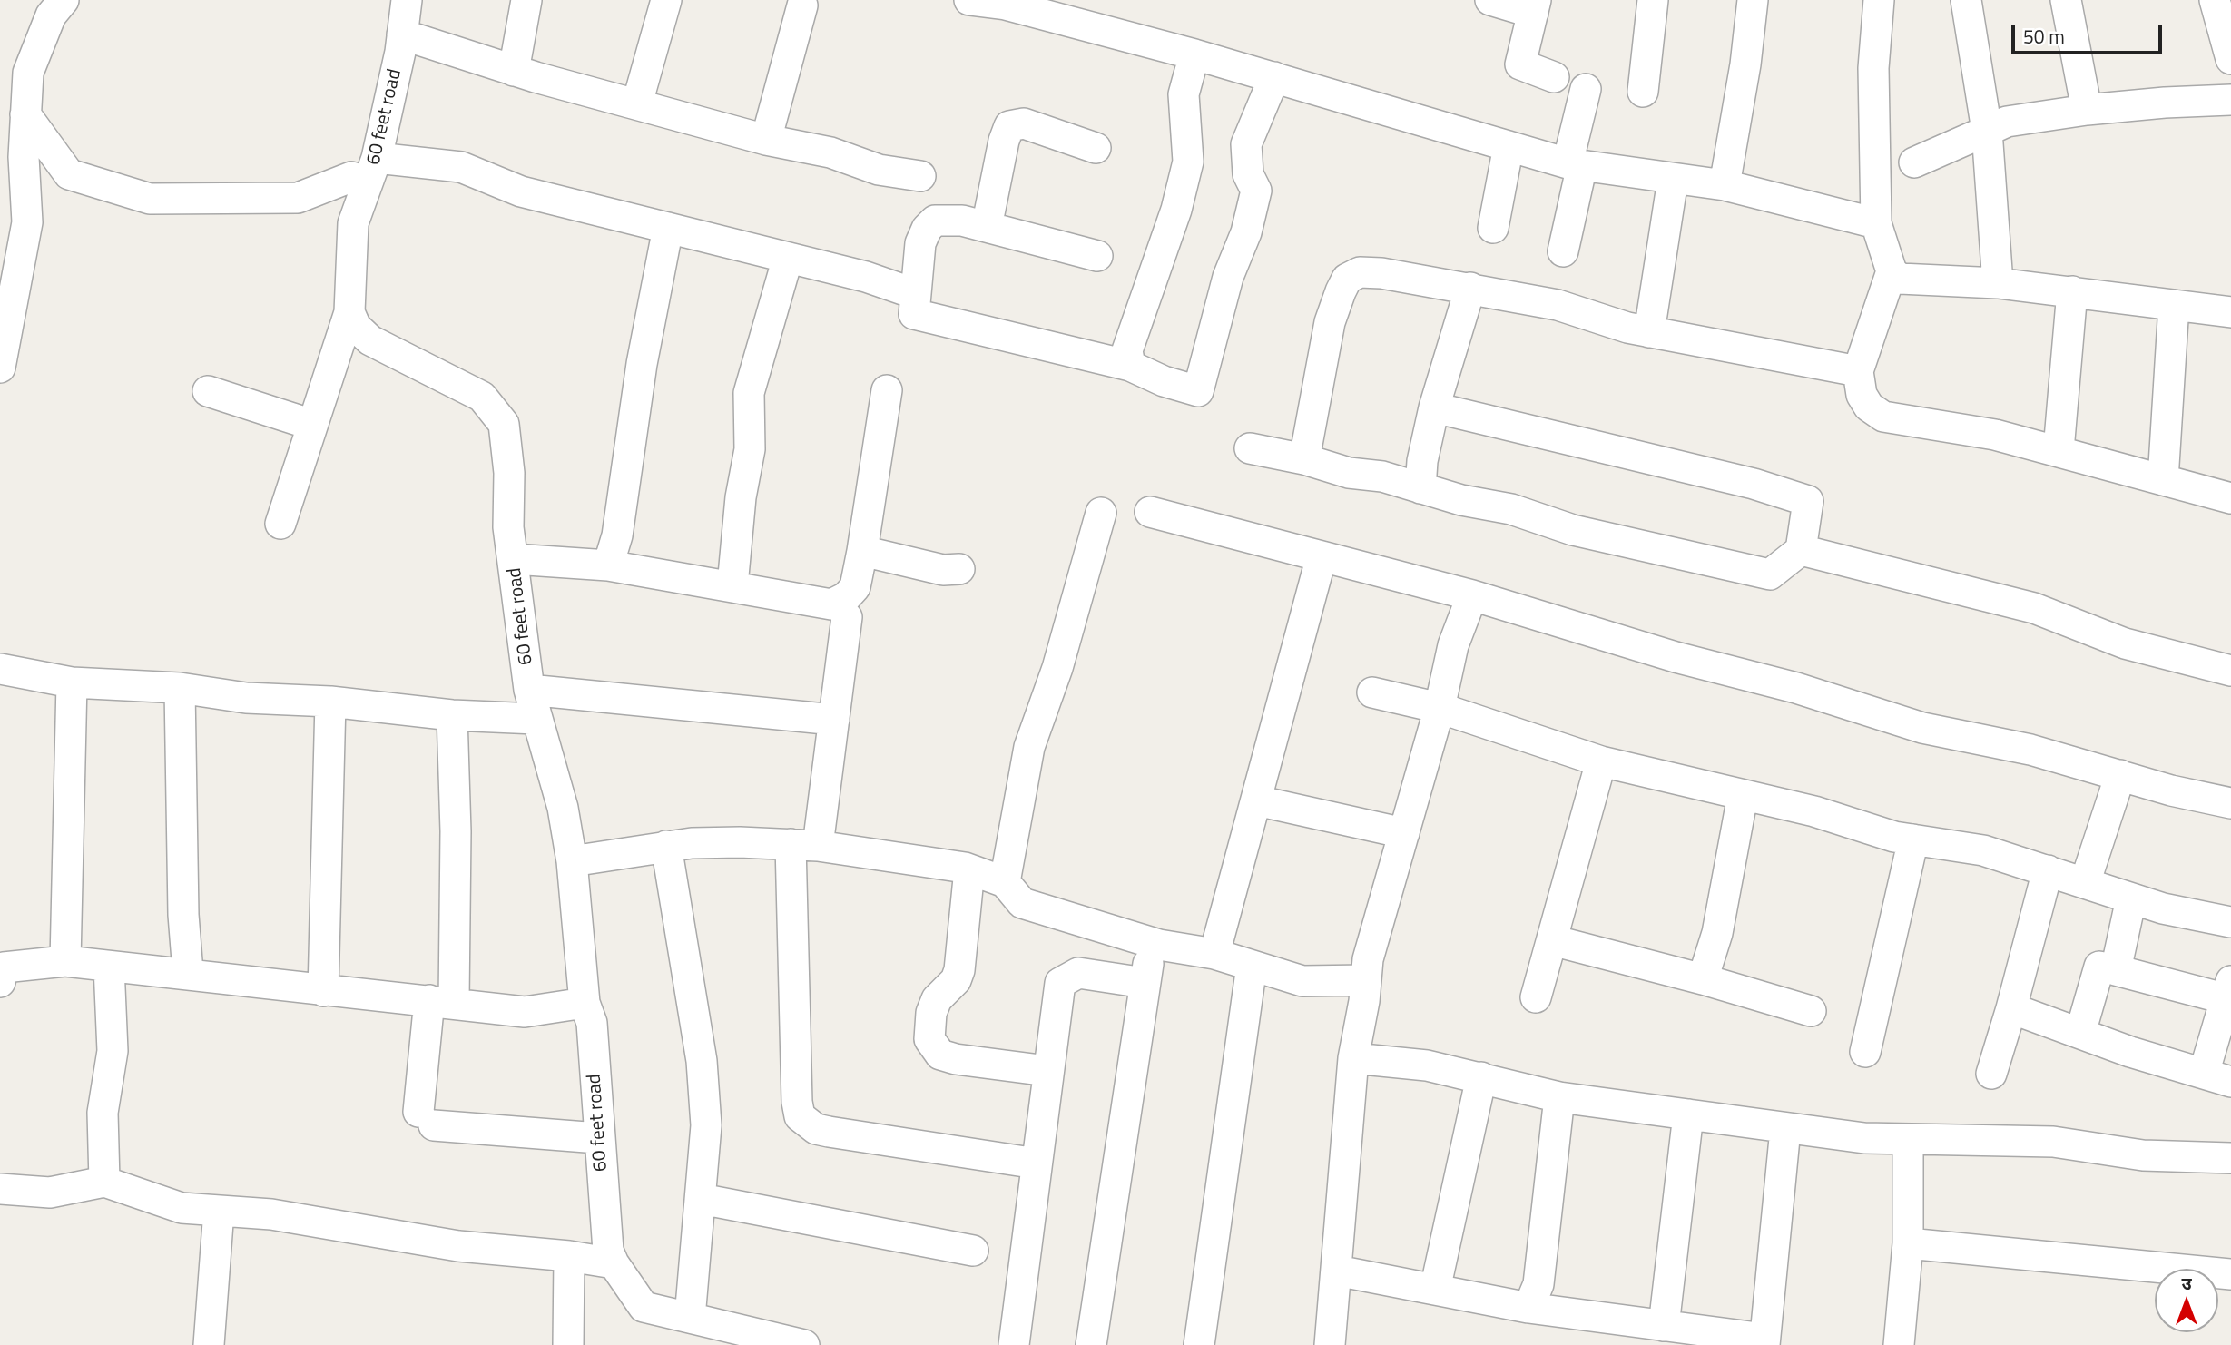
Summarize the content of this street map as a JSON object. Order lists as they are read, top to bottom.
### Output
{
  "streets": {
    "street": ["60 feet road"]
  },
  "scale_bar": "50 m",
  "north": "top"
}
